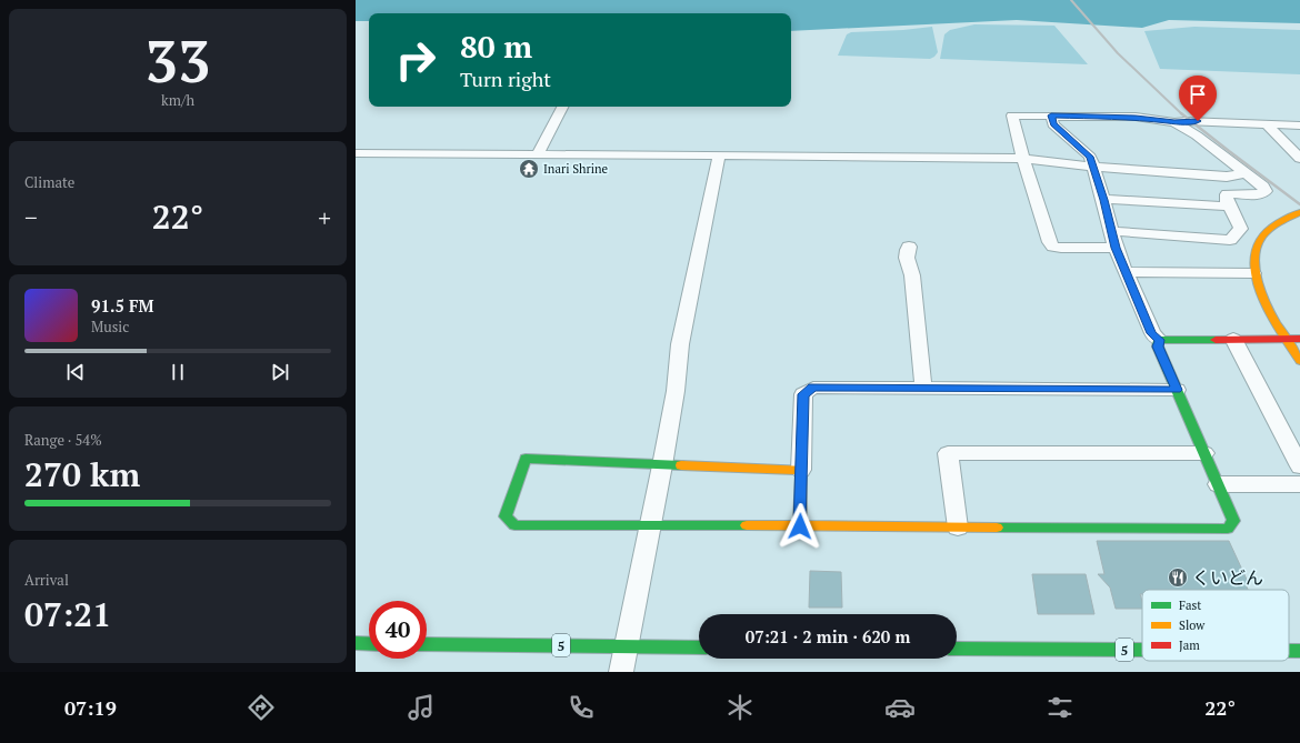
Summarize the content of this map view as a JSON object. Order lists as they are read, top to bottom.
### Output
{
  "streets": {
    "street": ["5"]
  },
  "places": {
    "temple": ["Inari Shrine"],
    "restaurant": ["くいどん"]
  },
  "legend": ["Fast", "Slow", "Jam"],
  "page": {
    "tile": [
      ["33", "km/h"],
      "Climate",
      ["Range · 54%", "270 km"],
      ["Arrival", "07:21"]
    ],
    "turn": ["80 m", "Turn right"],
    "heat": ["−", "22°", "+"],
    "song": ["91.5 FM", "Music"],
    "limit": "40",
    "trip": "07:21 · 2 min · 620 m",
    "tabs": ["07:19", "22°"]
  }
}
